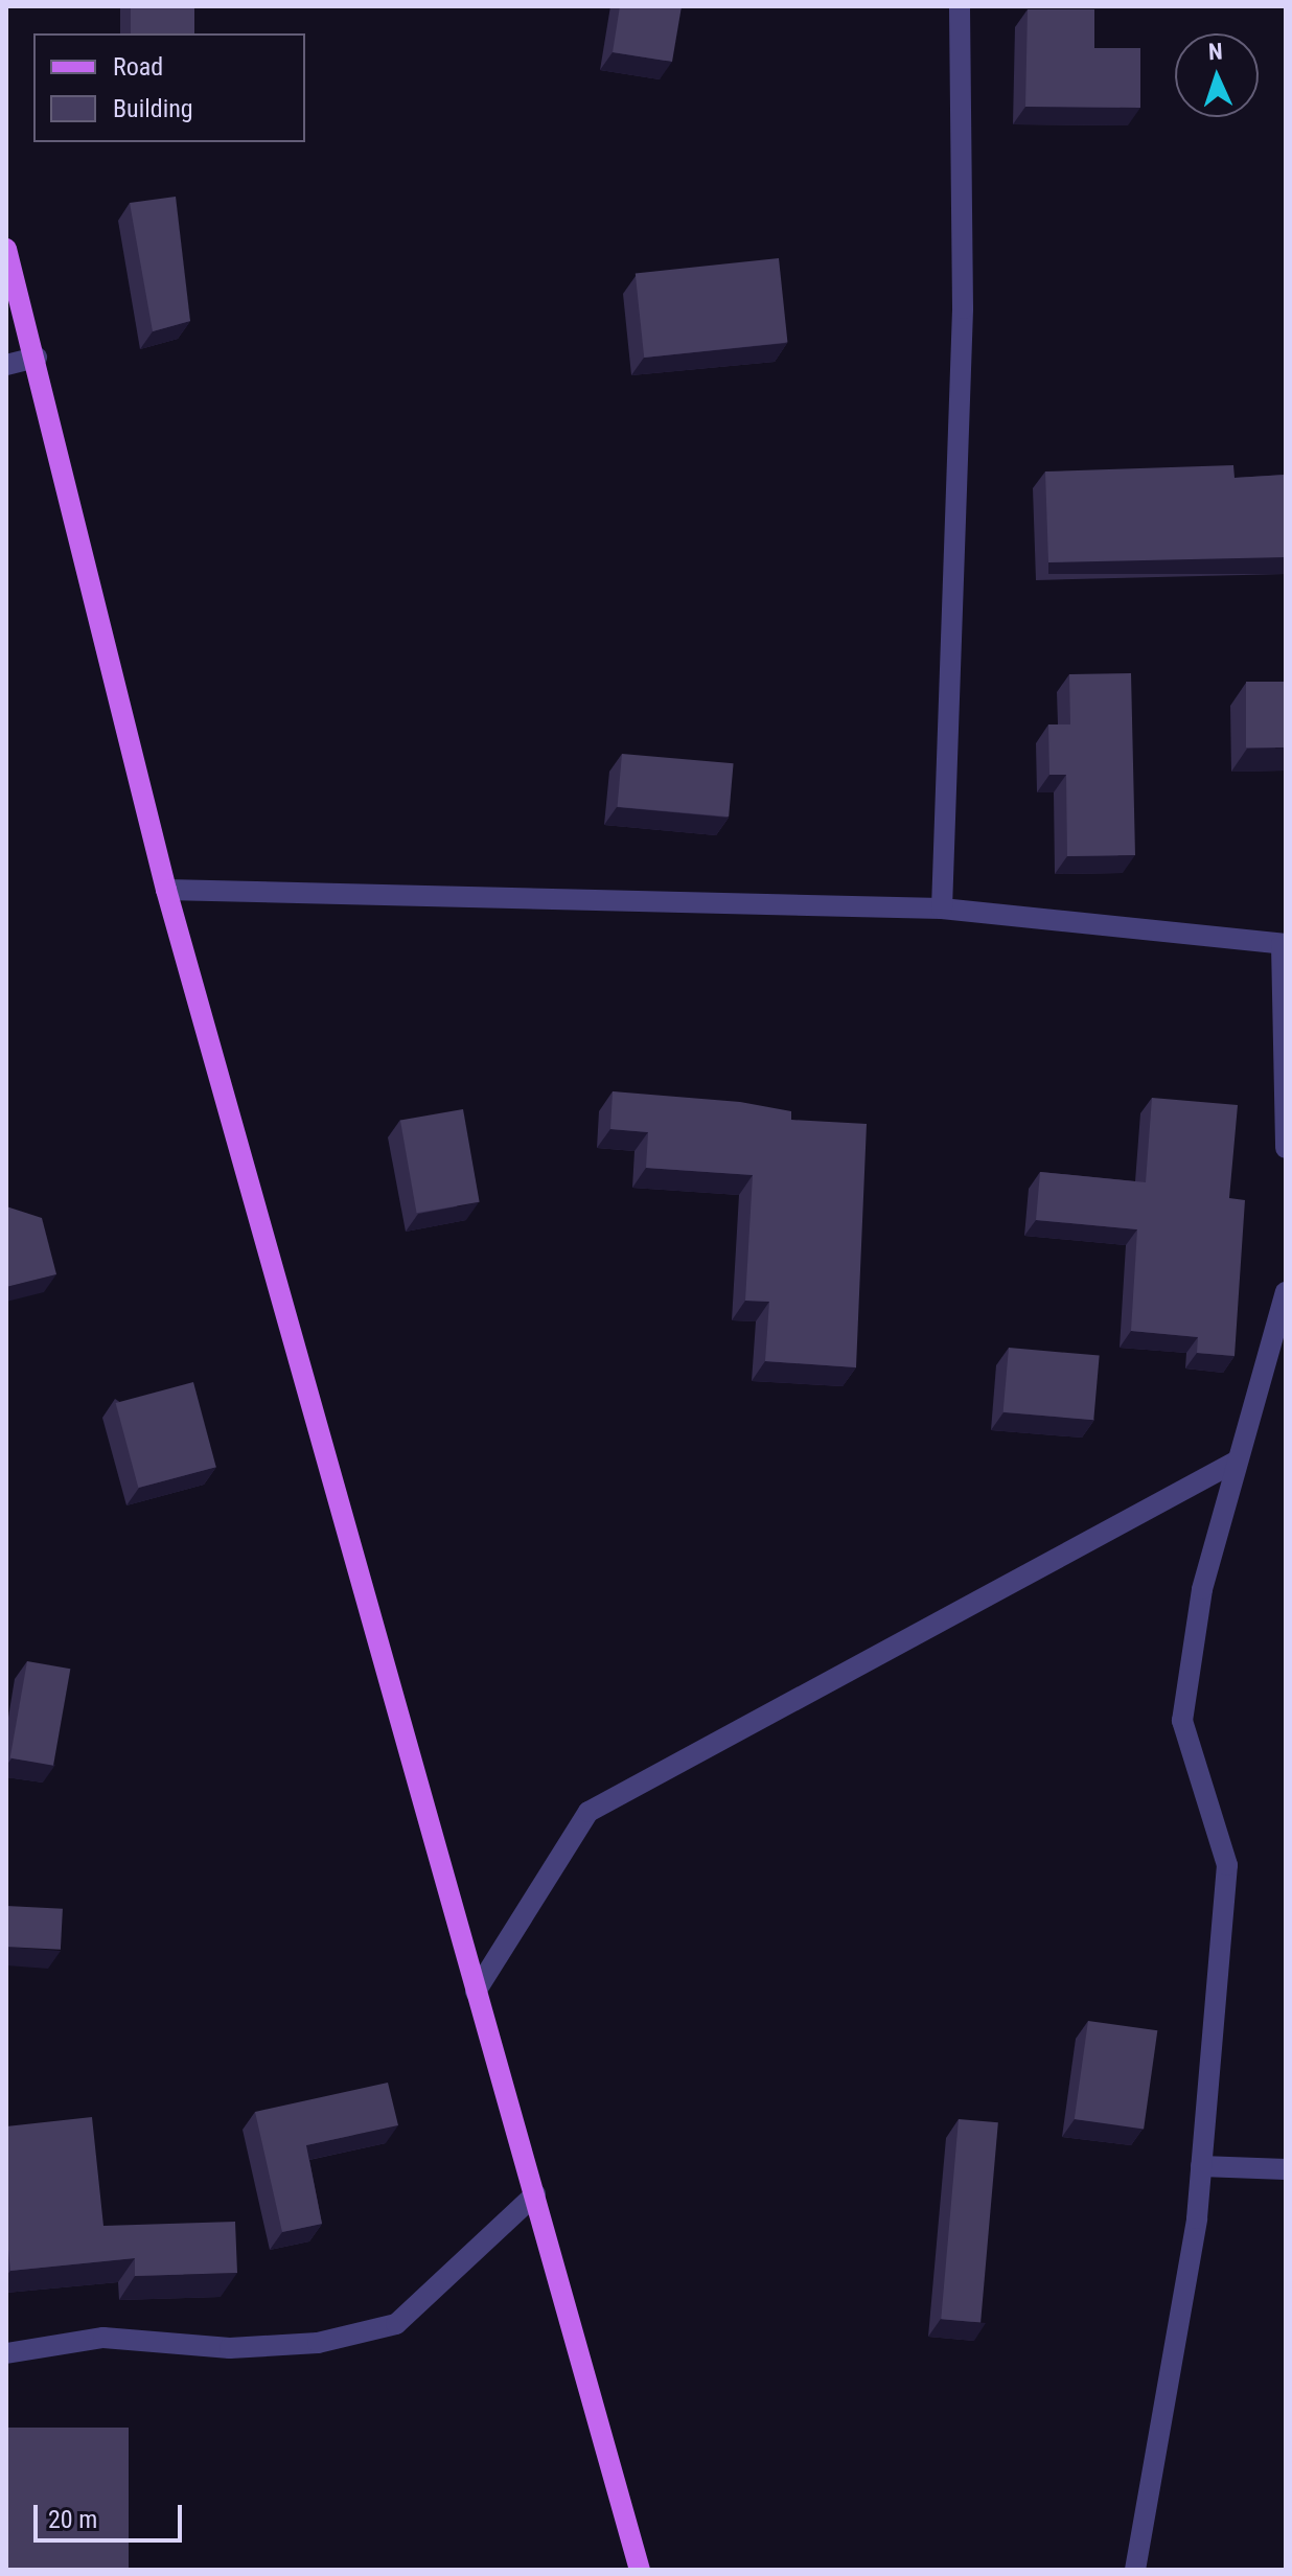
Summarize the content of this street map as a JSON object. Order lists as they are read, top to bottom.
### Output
{
  "legend": ["Road", "Building"],
  "scale_bar": "20 m",
  "north": "top"
}
